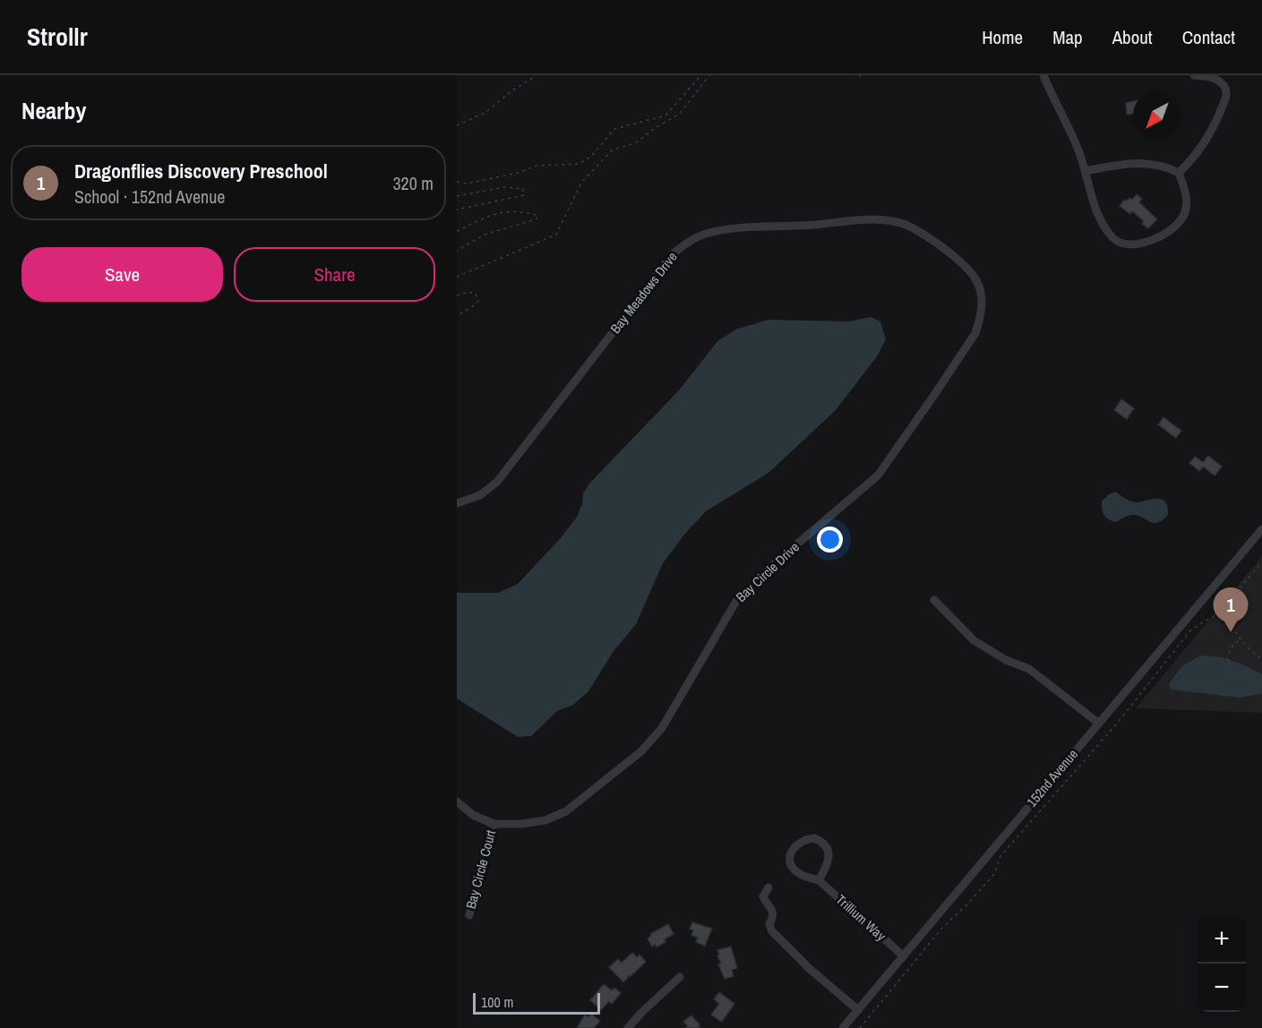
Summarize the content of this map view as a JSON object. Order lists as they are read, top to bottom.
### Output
{
  "streets": {
    "street": [
      "Bay Meadows Drive",
      "Bay Circle Drive",
      "152nd Avenue",
      "Bay Circle Court",
      "Trillium Way"
    ]
  },
  "crossings": [
    ["Bay Meadows Drive", "Bay Circle Drive"],
    ["Bay Circle Drive", "Bay Circle Court"],
    ["152nd Avenue", "Trillium Way"]
  ],
  "scale_bar": "100 m",
  "north": "bottom left",
  "page": {
    "header": "Strollr",
    "nav": [
      "Home",
      "Map",
      "About",
      "Contact"
    ],
    "heading": "Nearby",
    "list": [
      {
        "mark": "1",
        "name": "Dragonflies Discovery Preschool",
        "note": "School · 152nd Avenue",
        "value": "320 m"
      }
    ],
    "buttons": ["Save", "Share"],
    "pins": "1",
    "map_buttons": ["+", "−"],
    "scale": "100 m"
  }
}
